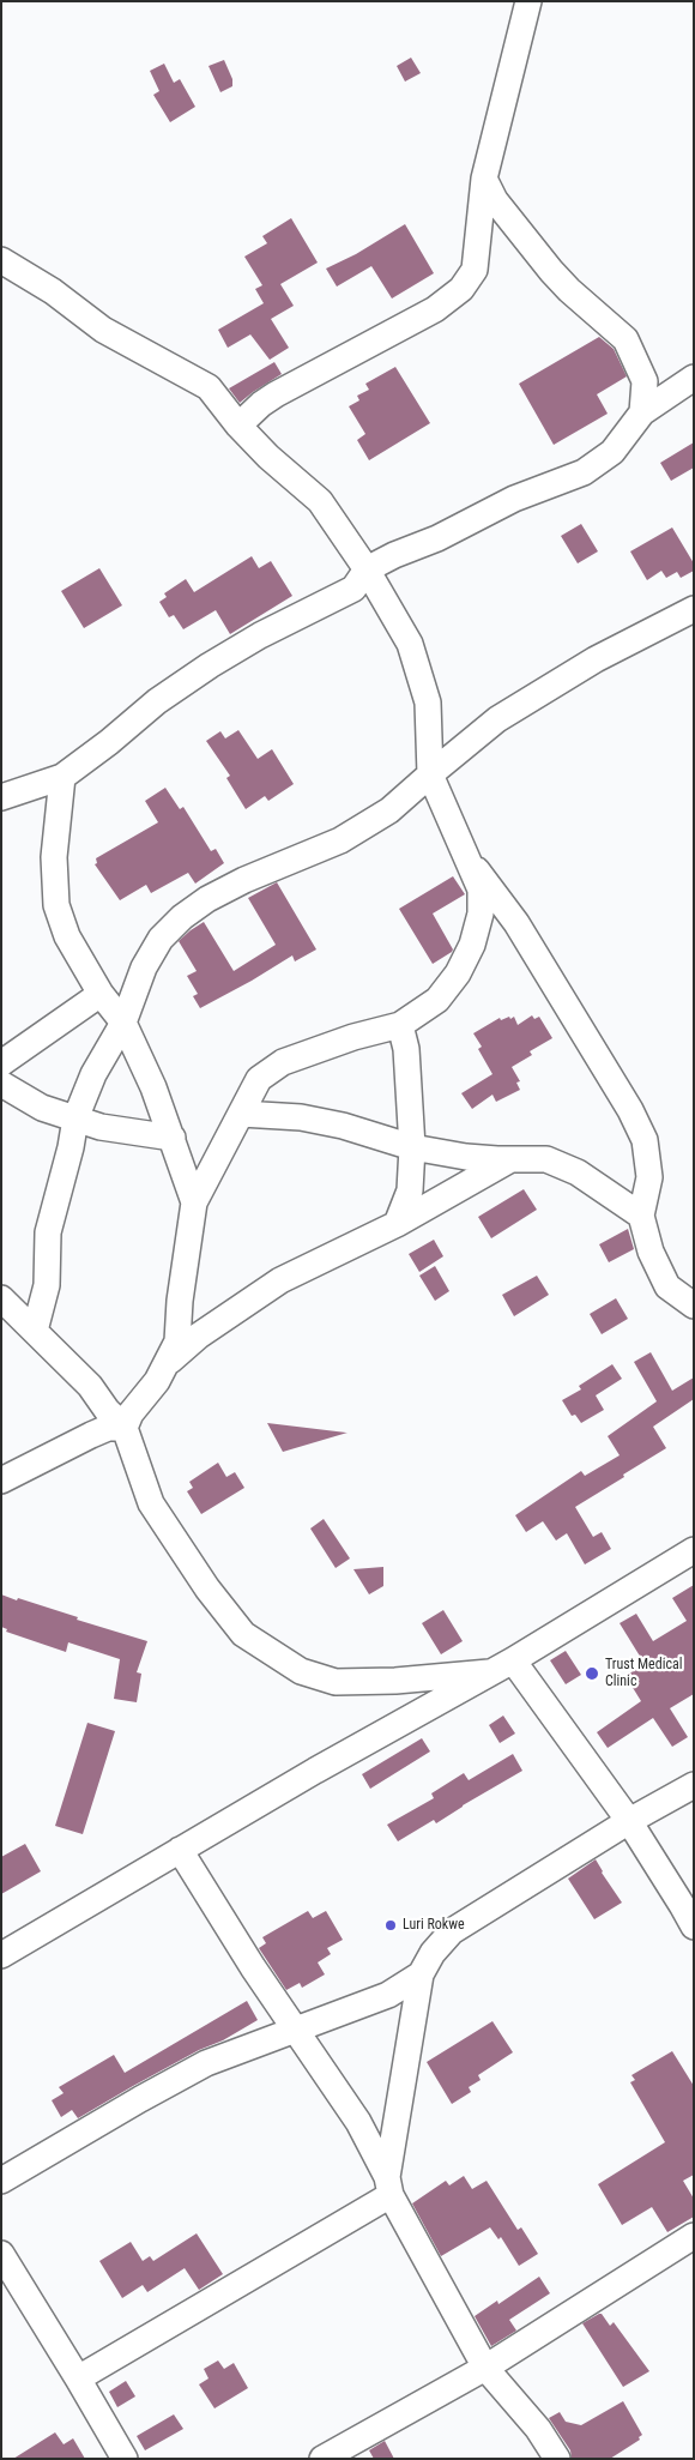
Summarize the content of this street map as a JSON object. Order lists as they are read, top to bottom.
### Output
{
  "places": ["Trust Medical Clinic", "Luri Rokwe"]
}
